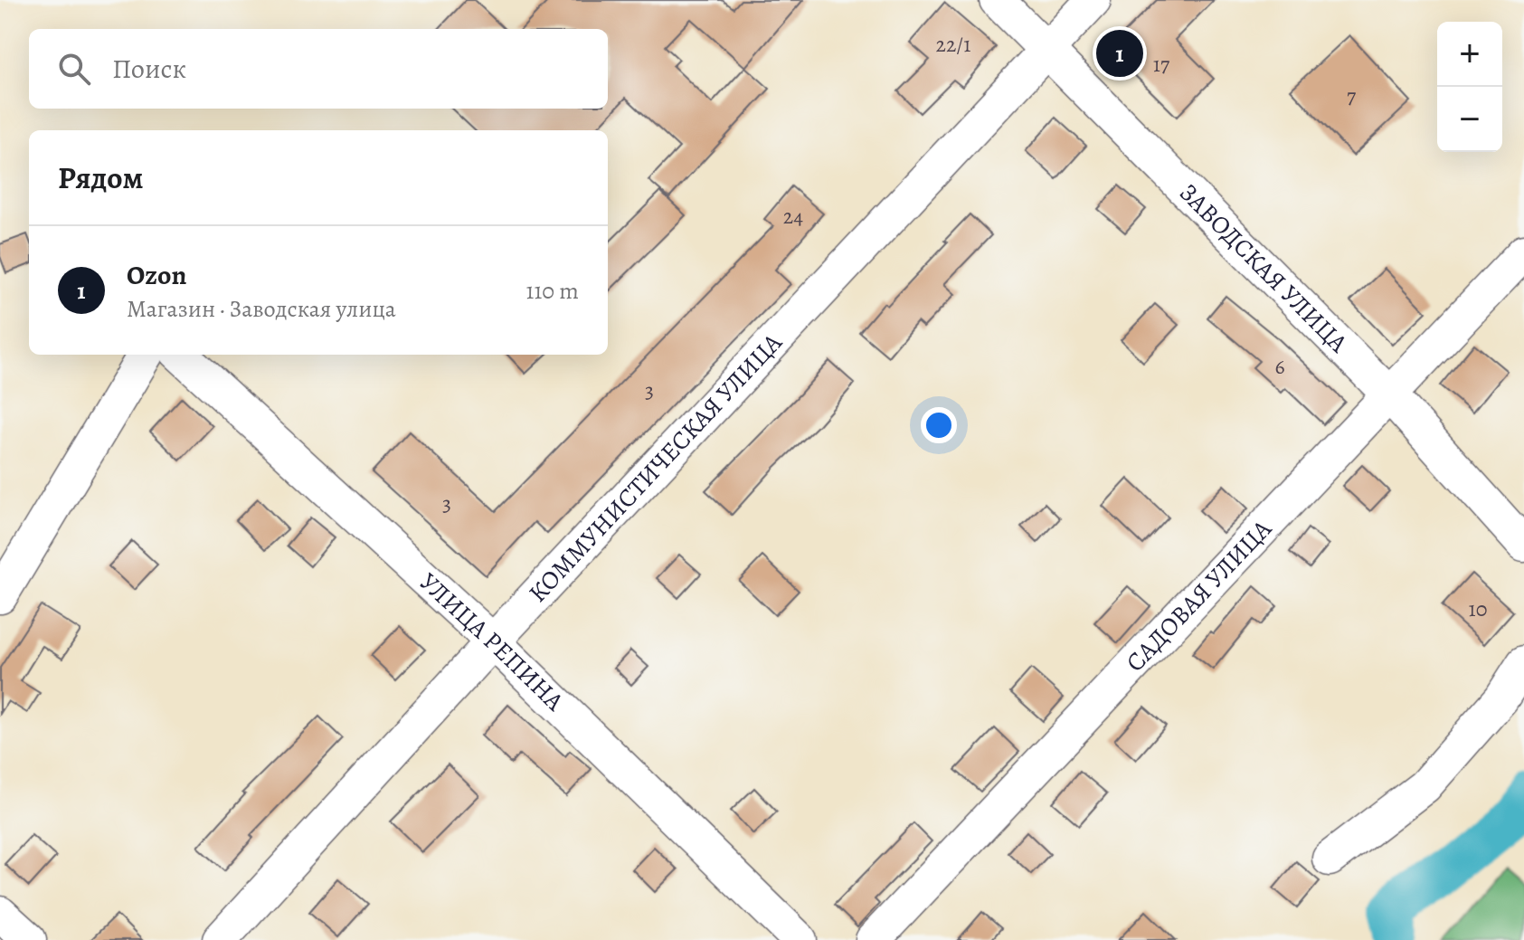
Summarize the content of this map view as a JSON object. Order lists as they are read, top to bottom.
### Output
{
  "streets": {
    "street": [
      "ЗАВОДСКАЯ УЛИЦА",
      "КОММУНИСТИЧЕСКАЯ УЛИЦА",
      "САДОВАЯ УЛИЦА",
      "УЛИЦА РЕПИНА"
    ]
  },
  "crossings": [
    ["ЗАВОДСКАЯ УЛИЦА", "КОММУНИСТИЧЕСКАЯ УЛИЦА"],
    ["ЗАВОДСКАЯ УЛИЦА", "САДОВАЯ УЛИЦА"],
    ["КОММУНИСТИЧЕСКАЯ УЛИЦА", "УЛИЦА РЕПИНА"]
  ],
  "house_numbers": [
    "22/1",
    "17",
    "7",
    "24",
    "6",
    "3",
    "3",
    "10"
  ],
  "page": {
    "map_buttons": ["+", "−"],
    "pins": "1",
    "search": "Поиск",
    "heading": "Рядом",
    "list": [
      {
        "mark": "1",
        "name": "Ozon",
        "note": "Магазин · Заводская улица",
        "value": "110 m"
      }
    ]
  }
}
